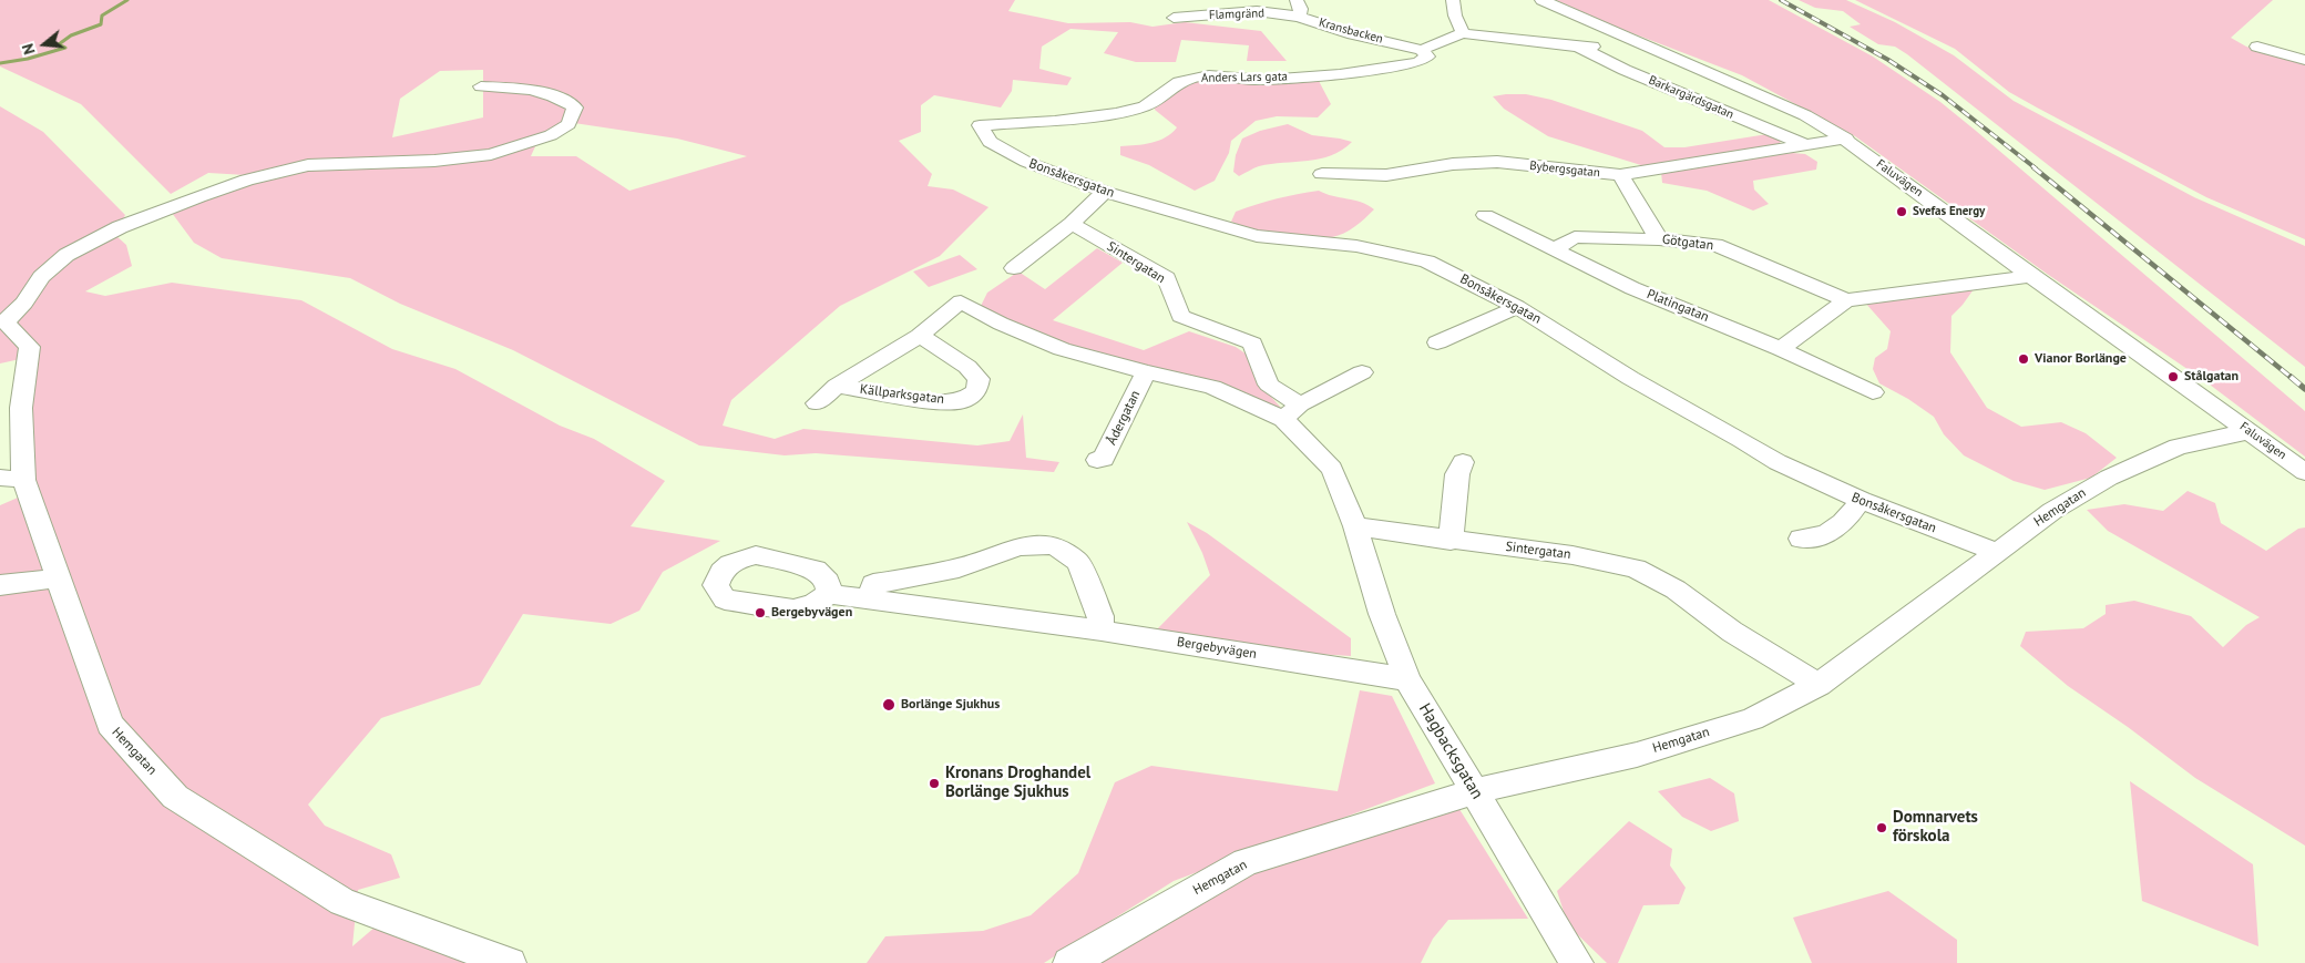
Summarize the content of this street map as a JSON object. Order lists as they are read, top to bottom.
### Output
{
  "streets": {
    "street": [
      "Flamgränd",
      "Kransbacken",
      "Anders Lars gata",
      "Barkargärdsgatan",
      "Bybergsgatan",
      "Bonsåkersgatan",
      "Faluvägen",
      "Götgatan",
      "Sintergatan",
      "Platingatan",
      "Källparksgatan",
      "Ådergatan",
      "Hemgatan",
      "Bergebyvägen",
      "Hagbacksgatan"
    ]
  },
  "crossings": [
    ["Flamgränd", "Kransbacken"],
    ["Kransbacken", "Anders Lars gata"],
    ["Anders Lars gata", "Barkargärdsgatan"],
    ["Anders Lars gata", "Bonsåkersgatan"],
    ["Barkargärdsgatan", "Bybergsgatan"],
    ["Barkargärdsgatan", "Faluvägen"],
    ["Bonsåkersgatan", "Hemgatan"],
    ["Faluvägen", "Hemgatan"],
    ["Götgatan", "Platingatan"],
    ["Sintergatan", "Hemgatan"],
    ["Sintergatan", "Hagbacksgatan"],
    ["Källparksgatan", "Ådergatan"],
    ["Hemgatan", "Hagbacksgatan"],
    ["Bergebyvägen", "Hagbacksgatan"]
  ],
  "places": [
    "Svefas Energy",
    "Vianor Borlänge",
    "Stålgatan",
    "Bergebyvägen",
    "Borlänge Sjukhus",
    "Kronans Droghandel Borlänge Sjukhus",
    "Domnarvets förskola"
  ],
  "north": "left"
}
